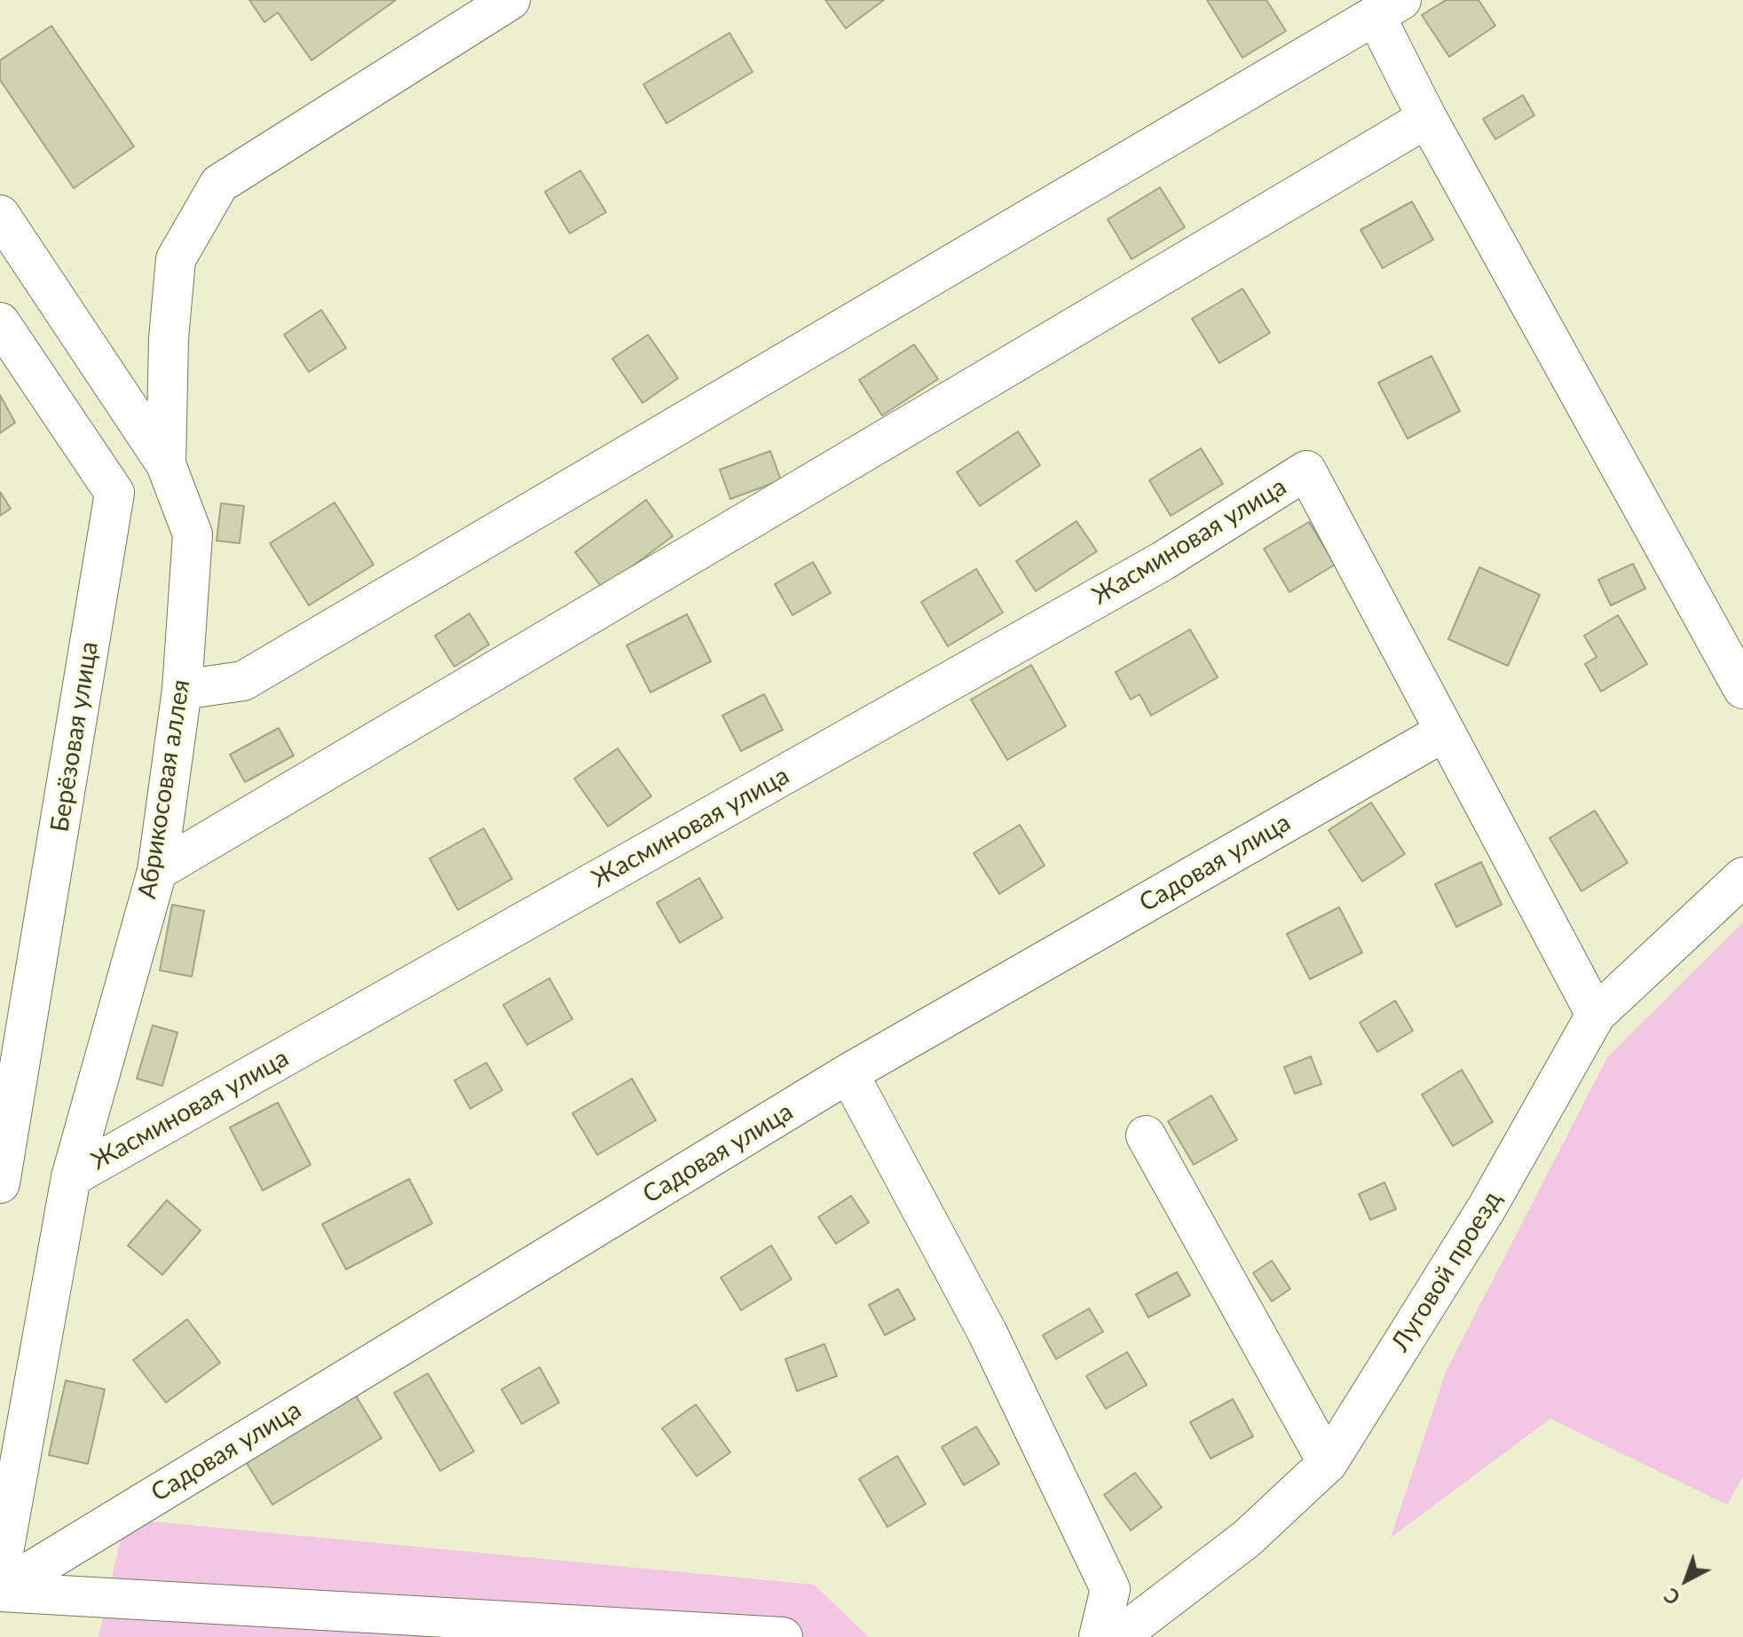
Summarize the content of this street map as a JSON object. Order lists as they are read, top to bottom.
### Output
{
  "streets": {
    "street": [
      "Жасминовая улица",
      "Берёзовая улица",
      "Абрикосовая аллея",
      "Садовая улица",
      "Луговой проезд"
    ]
  },
  "crossings": [
    ["Жасминовая улица", "Абрикосовая аллея"],
    ["Жасминовая улица", "Садовая улица"]
  ],
  "north": "bottom left"
}
